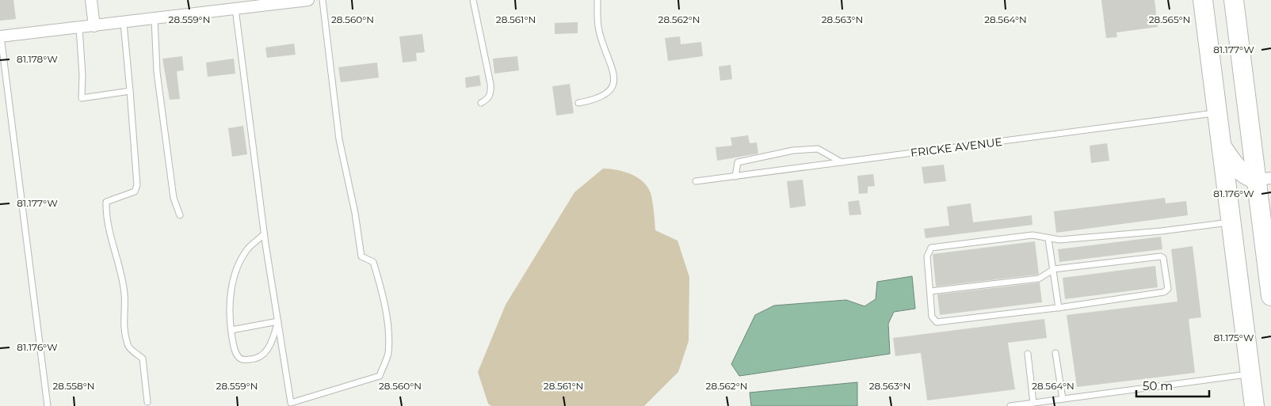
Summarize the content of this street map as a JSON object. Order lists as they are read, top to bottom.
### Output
{
  "streets": {
    "lane": ["FRICKE AVENUE"]
  },
  "scale_bar": "50 m",
  "coordinates": [
    "28.559°N",
    "28.560°N",
    "28.561°N",
    "28.562°N",
    "28.563°N",
    "28.564°N",
    "28.565°N",
    "81.177°W",
    "81.178°W",
    "81.176°W",
    "81.175°W",
    "28.558°N"
  ]
}
